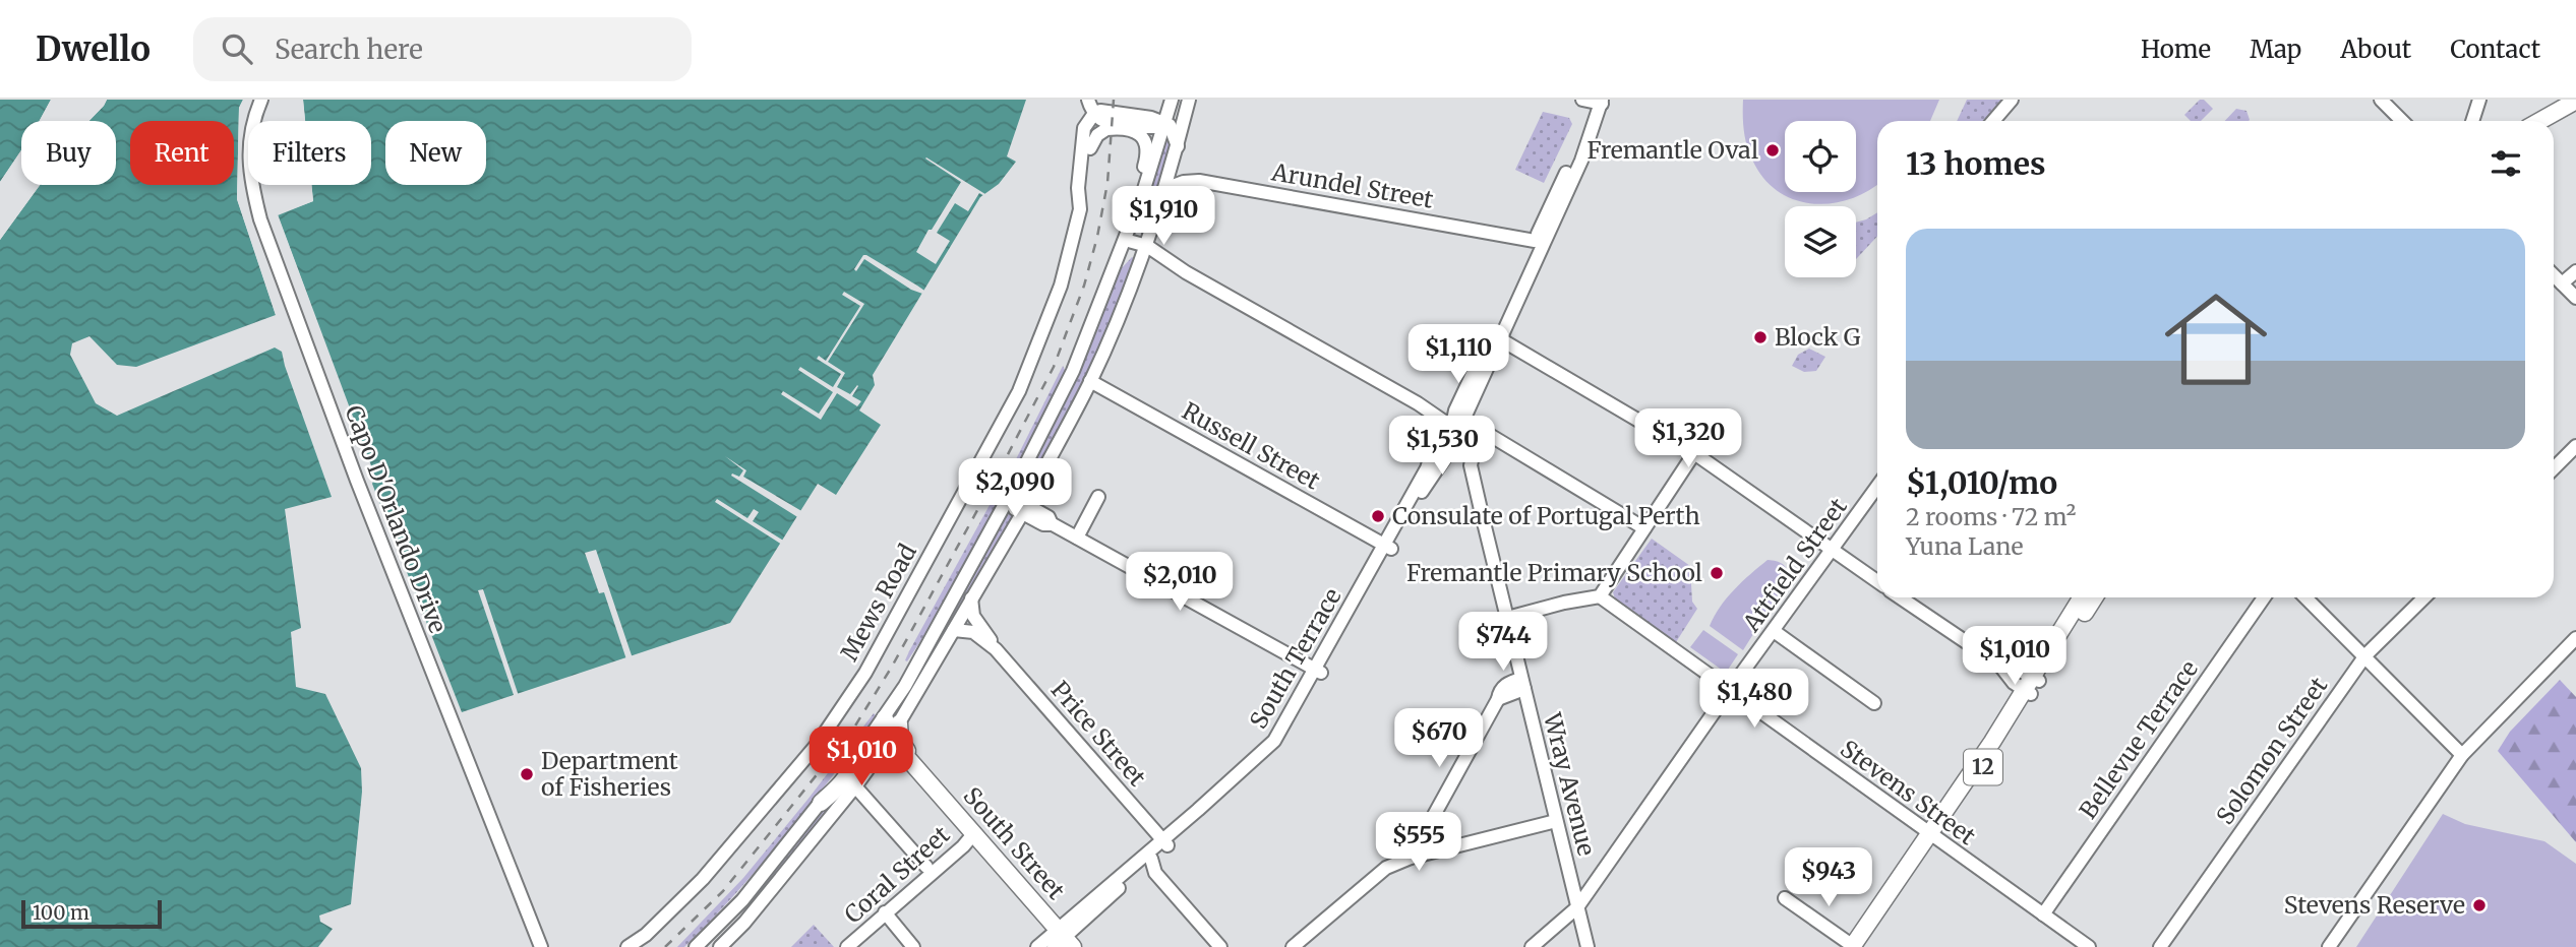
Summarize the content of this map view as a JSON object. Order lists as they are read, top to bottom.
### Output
{
  "streets": {
    "main road": ["12", "South Street"],
    "street": [
      "Arundel Street",
      "Russell Street",
      "Capo D'Orlando Drive",
      "Attfield Street",
      "Mews Road",
      "South Terrace",
      "Price Street",
      "Bellevue Terrace",
      "Solomon Street",
      "Wray Avenue",
      "Stevens Street",
      "Coral Street"
    ]
  },
  "crossings": [
    ["Arundel Street", "South Terrace"],
    ["Russell Street", "South Terrace"],
    ["Attfield Street", "Wray Avenue"],
    ["Attfield Street", "Stevens Street"],
    ["South Terrace", "Price Street"],
    ["South Terrace", "Wray Avenue"],
    ["South Terrace", "South Street"],
    ["Bellevue Terrace", "Stevens Street"],
    ["12", "Stevens Street"],
    ["South Street", "Coral Street"]
  ],
  "places": [
    "Fremantle Oval",
    "Block G",
    "Consulate of Portugal Perth",
    "Fremantle Primary School",
    "Department of Fisheries",
    "Stevens Reserve"
  ],
  "scale_bar": "100 m",
  "page": {
    "header": "Dwello",
    "search": "Search here",
    "nav": [
      "Home",
      "Map",
      "About",
      "Contact"
    ],
    "chip": [
      "Buy",
      "Rent",
      "Filters",
      "New"
    ],
    "heading": "13 homes",
    "price": [
      "$1,910",
      "$1,110",
      "$1,320",
      "$1,530",
      "$2,090",
      "$2,010",
      "$744",
      "$1,010",
      "$1,480",
      "$670",
      "$1,010",
      "$555",
      "$943"
    ],
    "list": [
      {
        "name": "$1,010/mo",
        "note": "2 rooms · 72 m² · Yuna Lane"
      }
    ],
    "scale": "100 m"
  }
}
